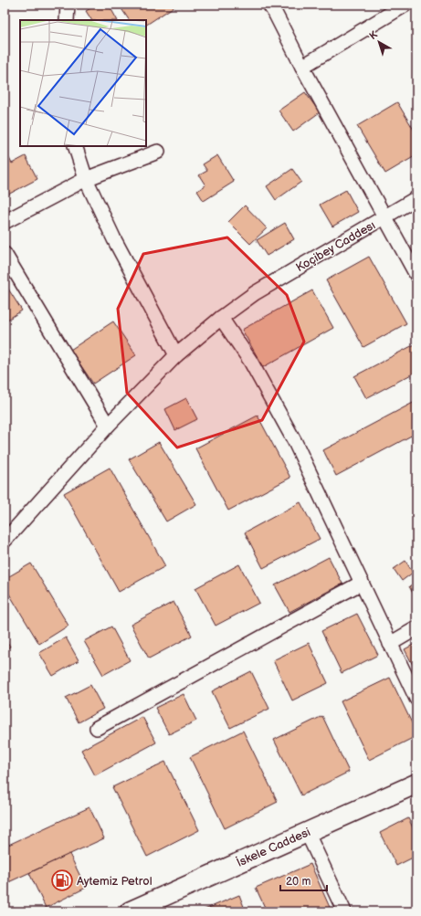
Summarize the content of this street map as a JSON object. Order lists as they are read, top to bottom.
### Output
{
  "streets": {
    "main road": ["İskele Caddesi"],
    "street": ["Koçibey Caddesı"]
  },
  "places": {
    "fuel station": ["Aytemiz Petrol"]
  },
  "scale_bar": "20 m",
  "north": "top left"
}
